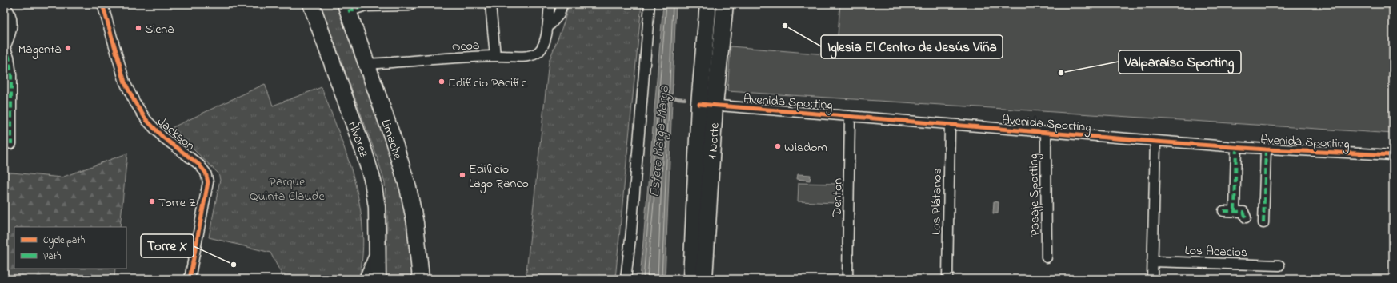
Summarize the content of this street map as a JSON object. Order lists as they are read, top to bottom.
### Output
{
  "streets": {
    "main road": ["Álvarez", "Limache", "1 Norte"],
    "street": [
      "Ocoa",
      "Avenida Sporting",
      "Jackson",
      "Pasaje Sporting",
      "Denton",
      "Los Plátanos",
      "Los Acacios"
    ]
  },
  "crossings": [
    ["Ocoa", "Limache"],
    ["Avenida Sporting", "1 Norte"],
    ["Avenida Sporting", "Pasaje Sporting"],
    ["Avenida Sporting", "Denton"],
    ["Avenida Sporting", "Los Plátanos"]
  ],
  "water": ["Estero Marga-Marga"],
  "parks": ["Parque Quinta Claude"],
  "places": [
    "Iglesia El Centro de Jesús Viña",
    "Siena",
    "Magenta",
    "Valparaíso Sporting",
    "Edificio Pacific",
    "Wisdom",
    "Edificio Lago Ranco",
    "Torre Z",
    "Torre X"
  ],
  "legend": ["Cycle path", "Path"]
}
